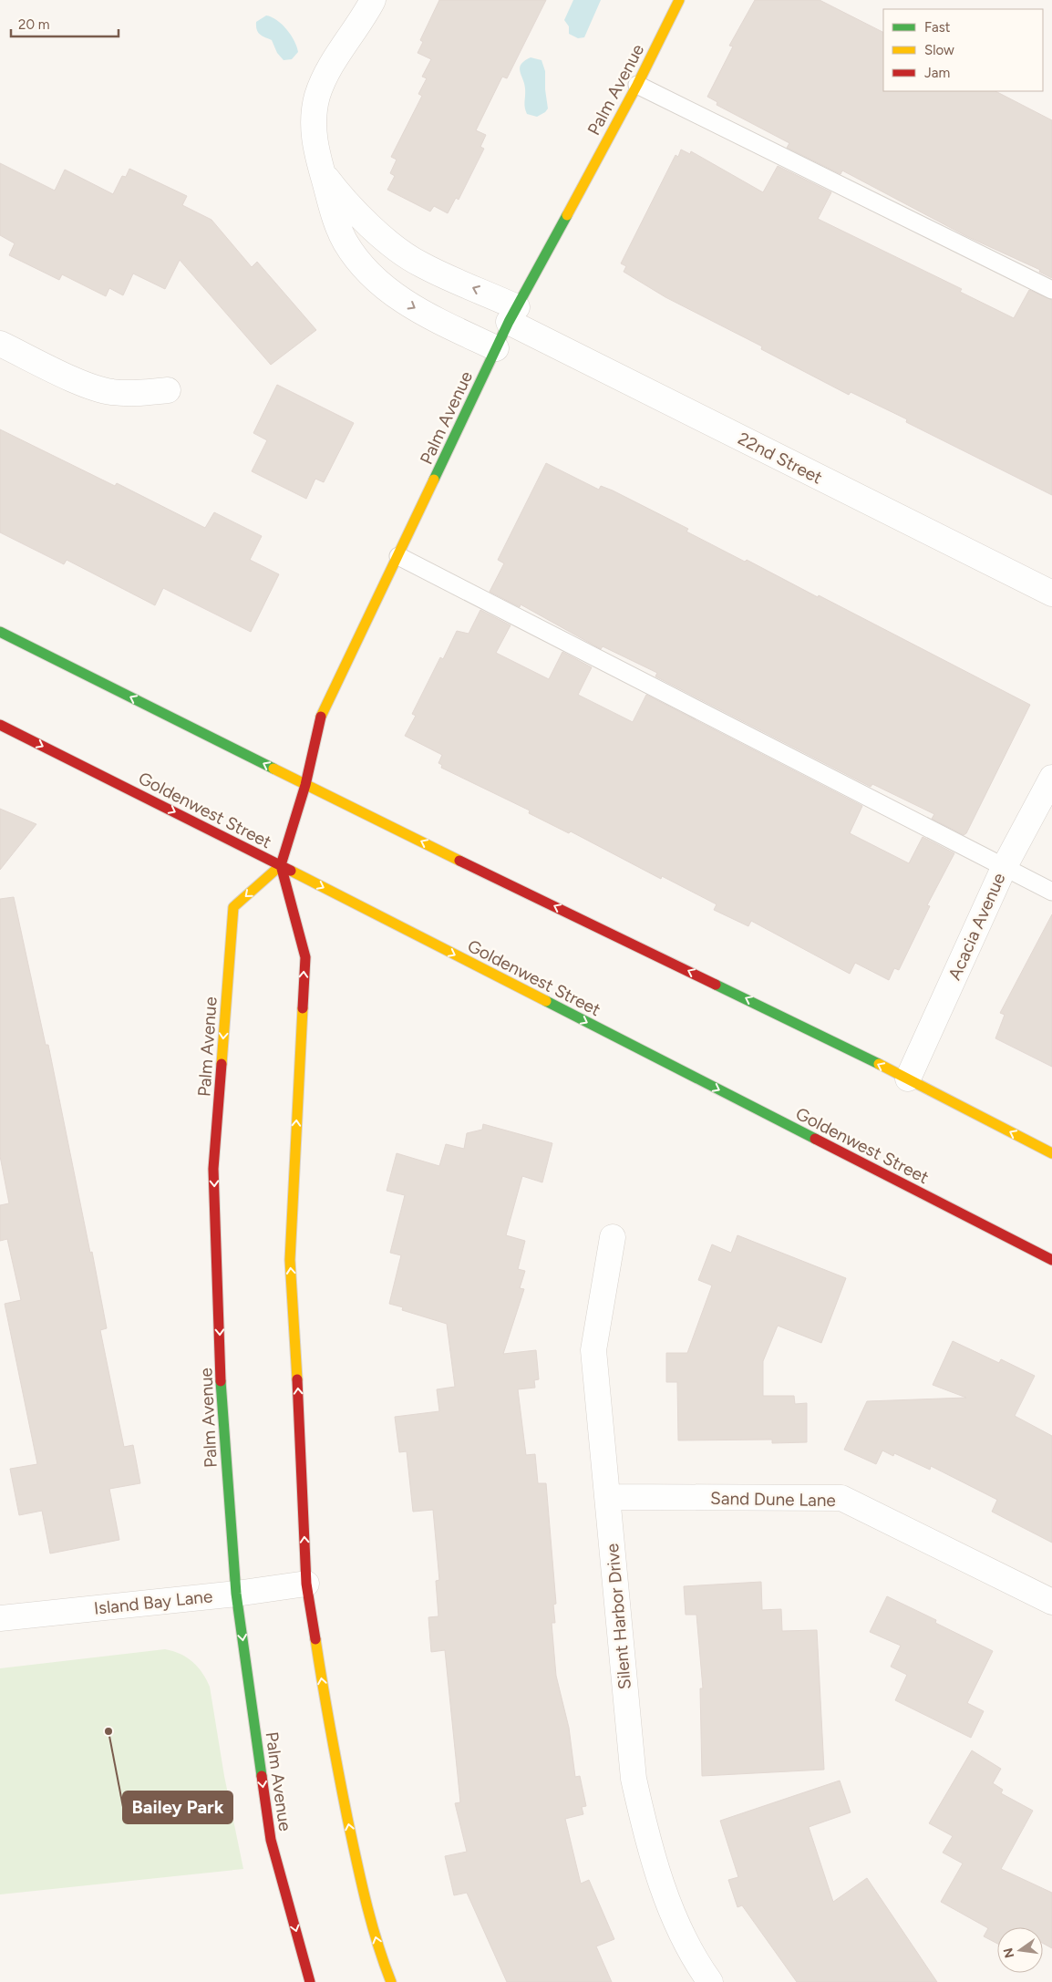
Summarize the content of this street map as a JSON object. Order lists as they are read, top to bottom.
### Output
{
  "streets": {
    "street": [
      "Palm Avenue",
      "22nd Street",
      "Goldenwest Street",
      "Acacia Avenue",
      "Sand Dune Lane",
      "Island Bay Lane",
      "Silent Harbor Drive"
    ]
  },
  "crossings": [
    ["Palm Avenue", "22nd Street"],
    ["Palm Avenue", "Goldenwest Street"],
    ["Palm Avenue", "Island Bay Lane"],
    ["Sand Dune Lane", "Silent Harbor Drive"]
  ],
  "places": ["Bailey Park"],
  "legend": ["Fast", "Slow", "Jam"],
  "scale_bar": "20 m",
  "north": "left"
}
